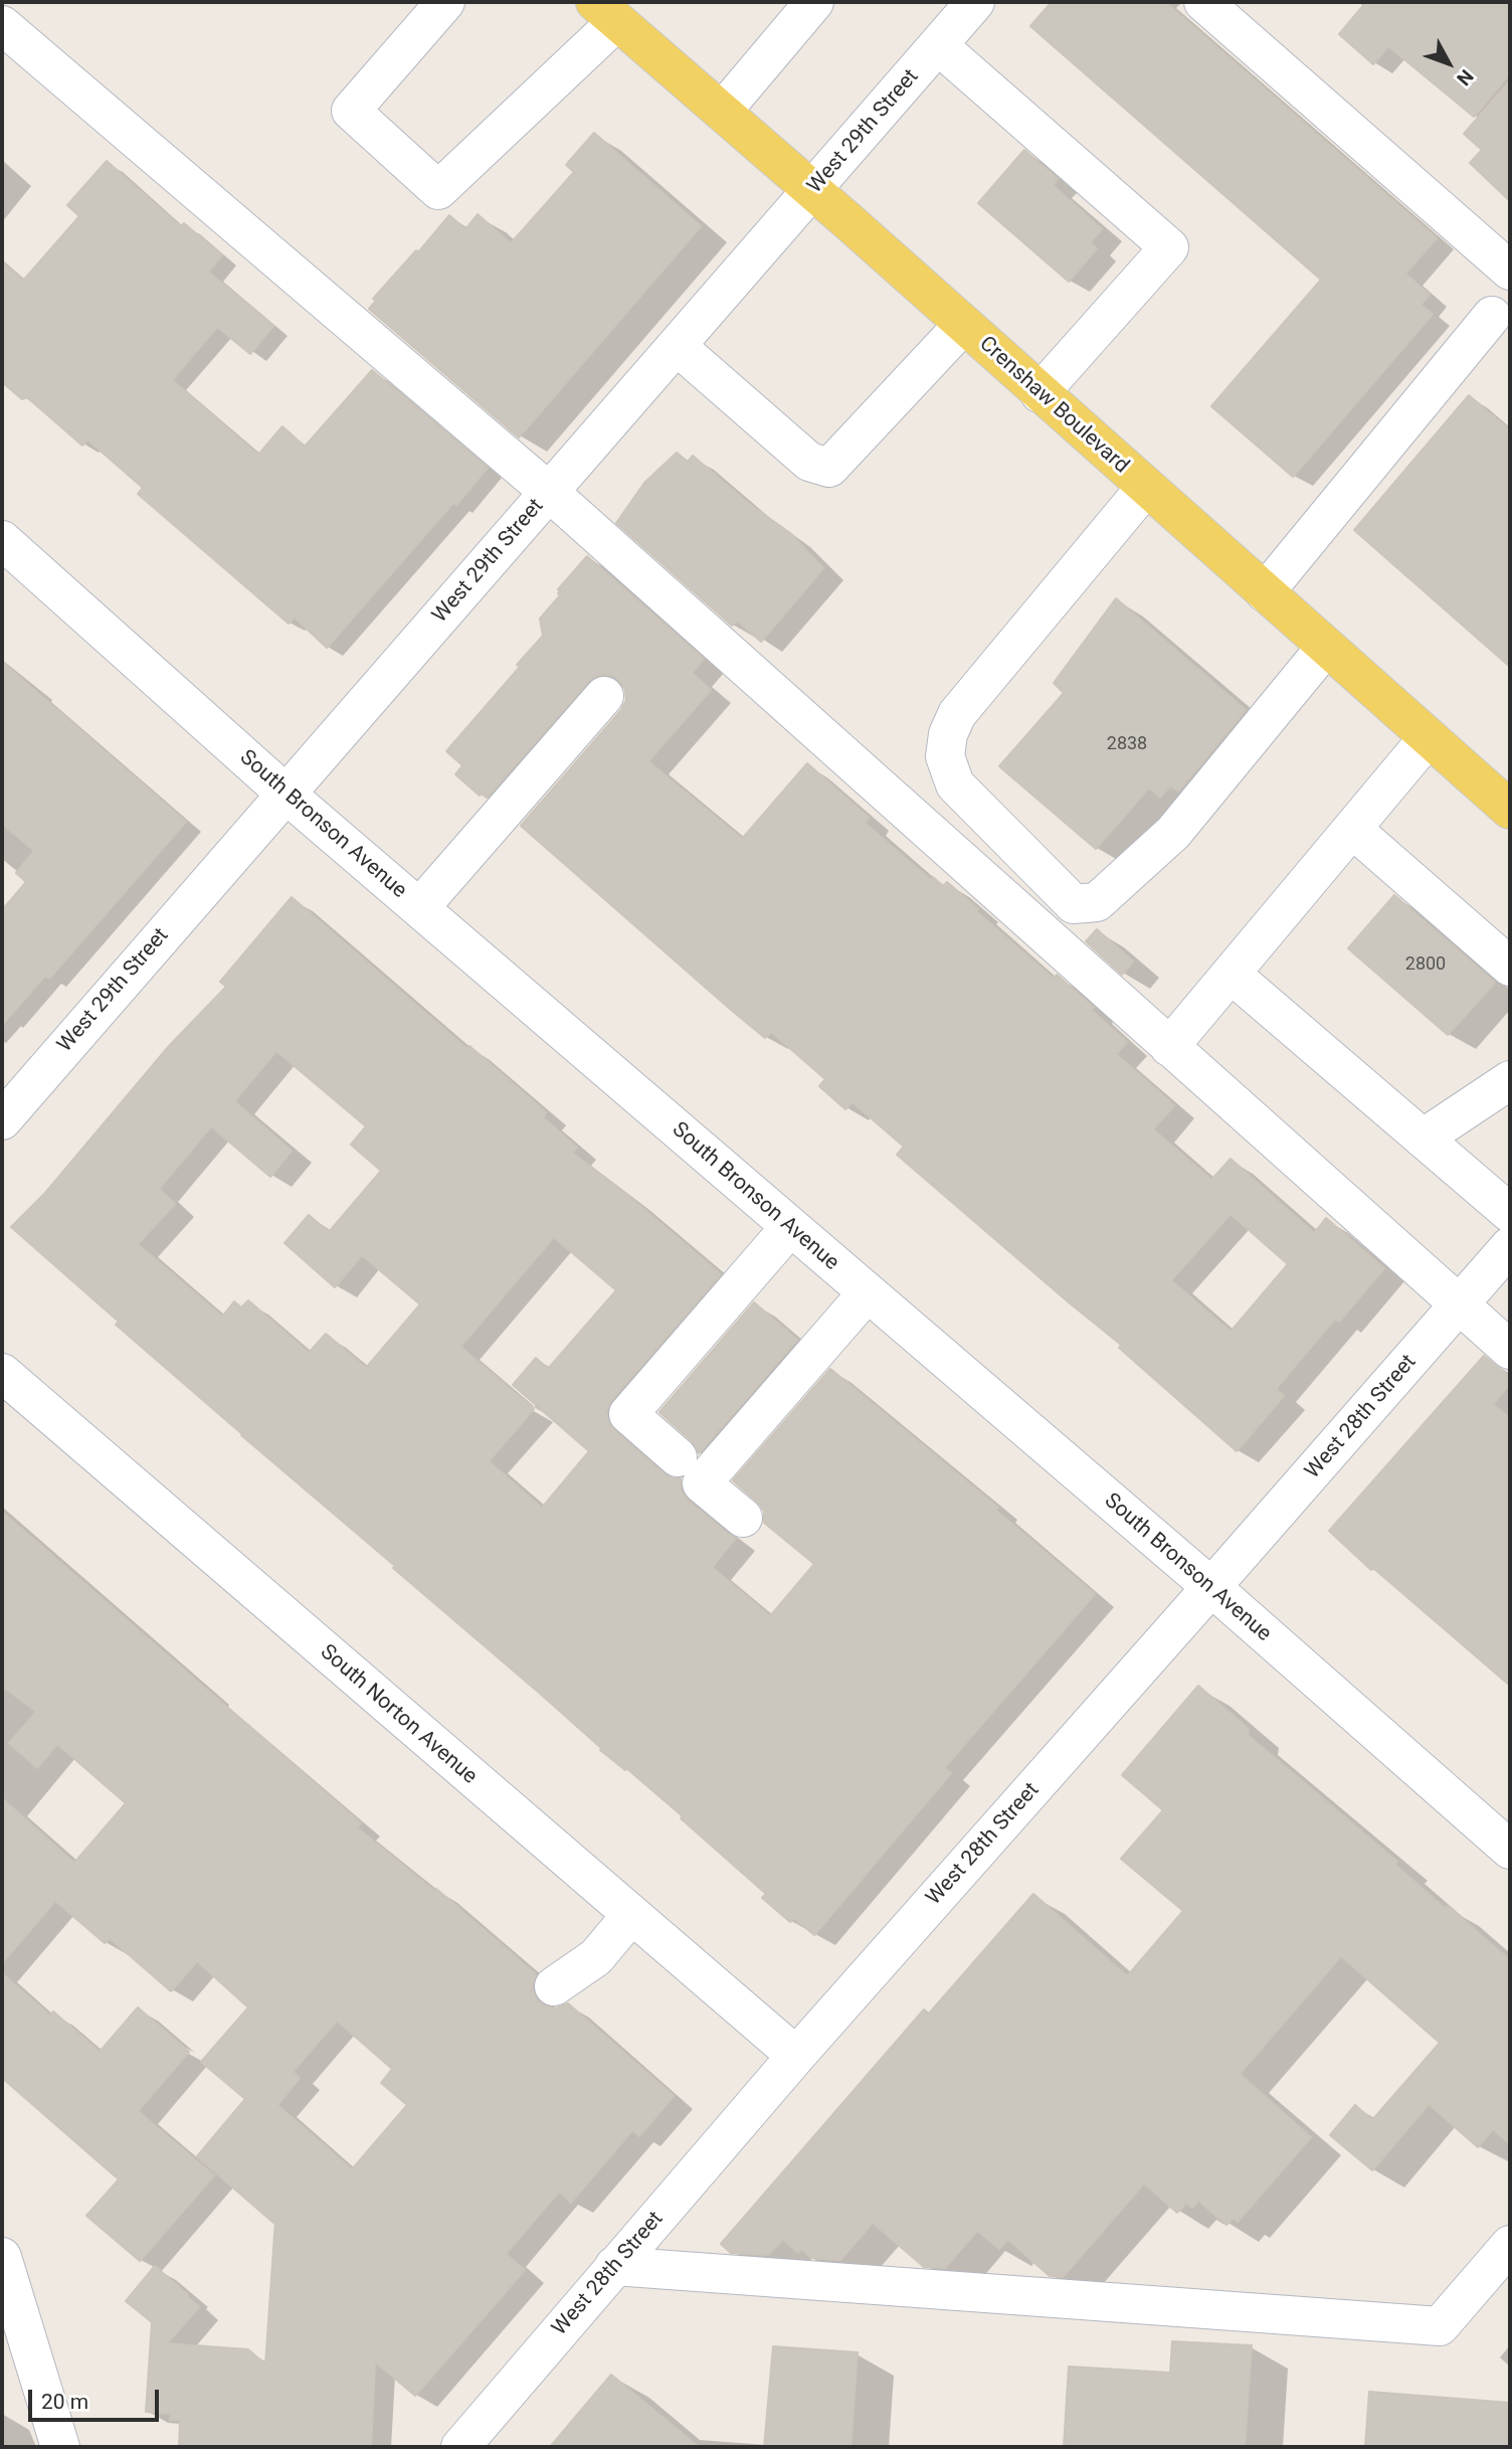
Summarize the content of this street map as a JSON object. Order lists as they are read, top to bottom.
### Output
{
  "streets": {
    "main road": ["Crenshaw Boulevard"],
    "street": [
      "West 29th Street",
      "South Bronson Avenue",
      "West 28th Street",
      "South Norton Avenue"
    ]
  },
  "crossings": [
    ["West 29th Street", "Crenshaw Boulevard"],
    ["West 29th Street", "South Bronson Avenue"],
    ["South Bronson Avenue", "West 28th Street"],
    ["West 28th Street", "South Norton Avenue"]
  ],
  "house_numbers": ["2838", "2800"],
  "scale_bar": "20 m",
  "north": "bottom right"
}
